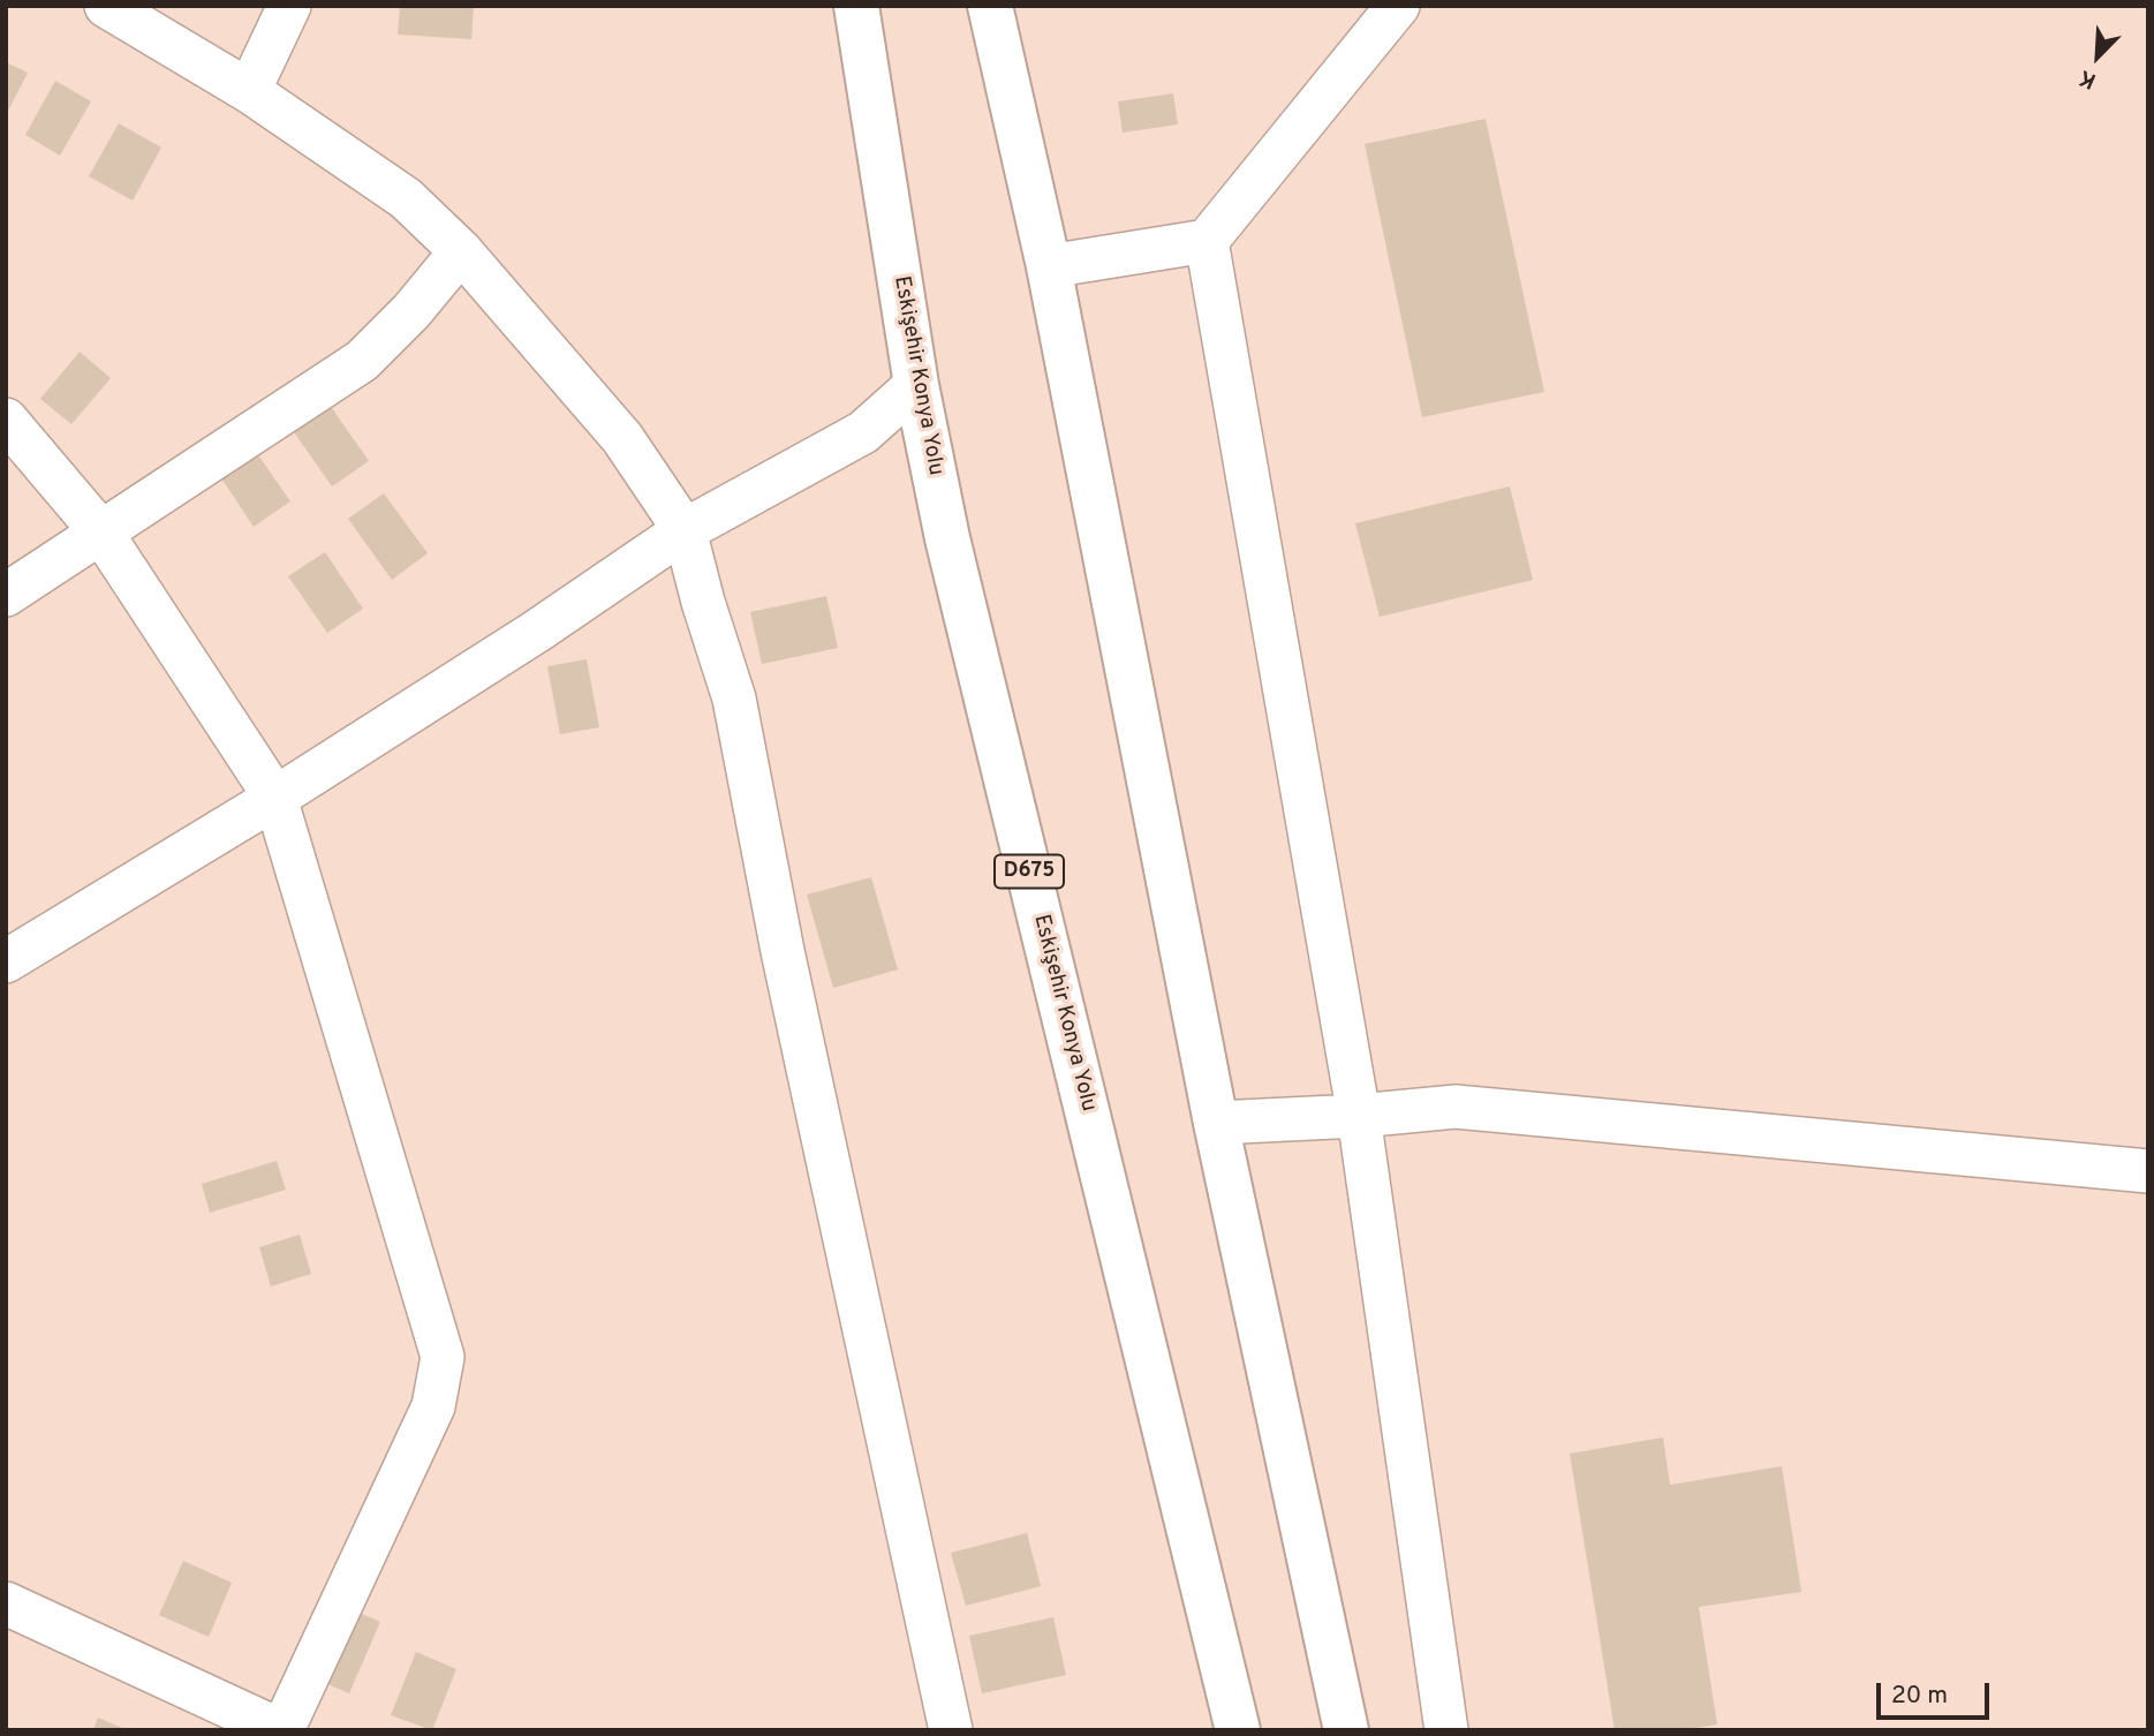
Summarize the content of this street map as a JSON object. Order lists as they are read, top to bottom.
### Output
{
  "streets": {
    "highway": ["Eskişehir Konya Yolu", "D675"]
  },
  "scale_bar": "20 m",
  "north": "bottom left"
}
